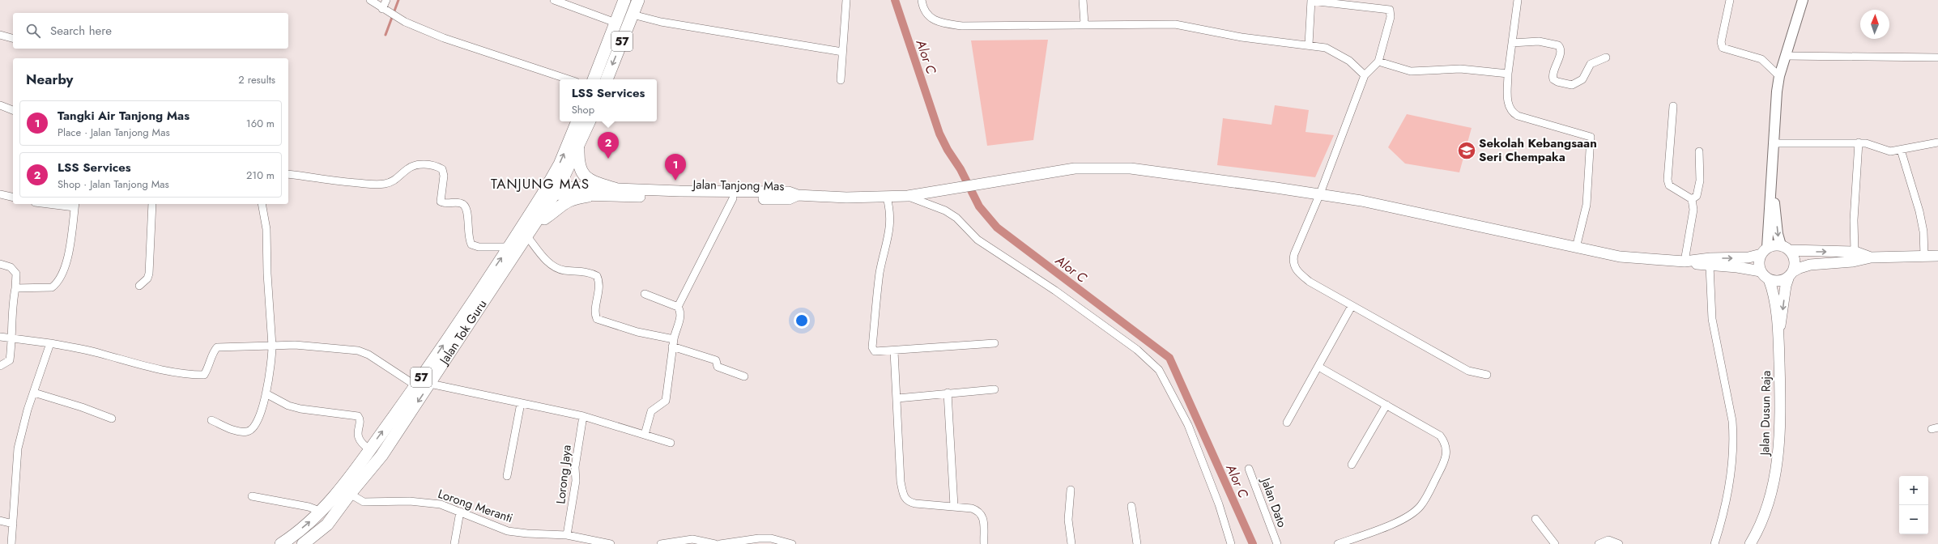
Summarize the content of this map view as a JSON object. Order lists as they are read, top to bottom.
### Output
{
  "streets": {
    "main road": [
      "57",
      "Jalan Tanjong Mas",
      "Jalan Tok Guru",
      "Jalan Dusun Raja"
    ],
    "street": ["Lorong Jaya", "Jalan Dato", "Lorong Meranti"]
  },
  "crossings": [
    ["Jalan Tanjong Mas", "Jalan Tok Guru"],
    ["Jalan Tok Guru", "Lorong Meranti"],
    ["Lorong Jaya", "Lorong Meranti"]
  ],
  "districts": ["TANJUNG MAS"],
  "water": ["Alor C"],
  "places": {
    "school or university": ["Sekolah Kebangsaan Seri Chempaka"]
  },
  "north": "top",
  "page": {
    "search": "Search here",
    "heading": ["Nearby", "2 results"],
    "popup": ["LSS Services", "Shop"],
    "list": [
      {
        "mark": "1",
        "name": "Tangki Air Tanjong Mas",
        "note": "Place · Jalan Tanjong Mas",
        "value": "160 m"
      },
      {
        "mark": "2",
        "name": "LSS Services",
        "note": "Shop · Jalan Tanjong Mas",
        "value": "210 m"
      }
    ],
    "pins": ["2", "1"],
    "map_buttons": ["+", "−"]
  }
}
